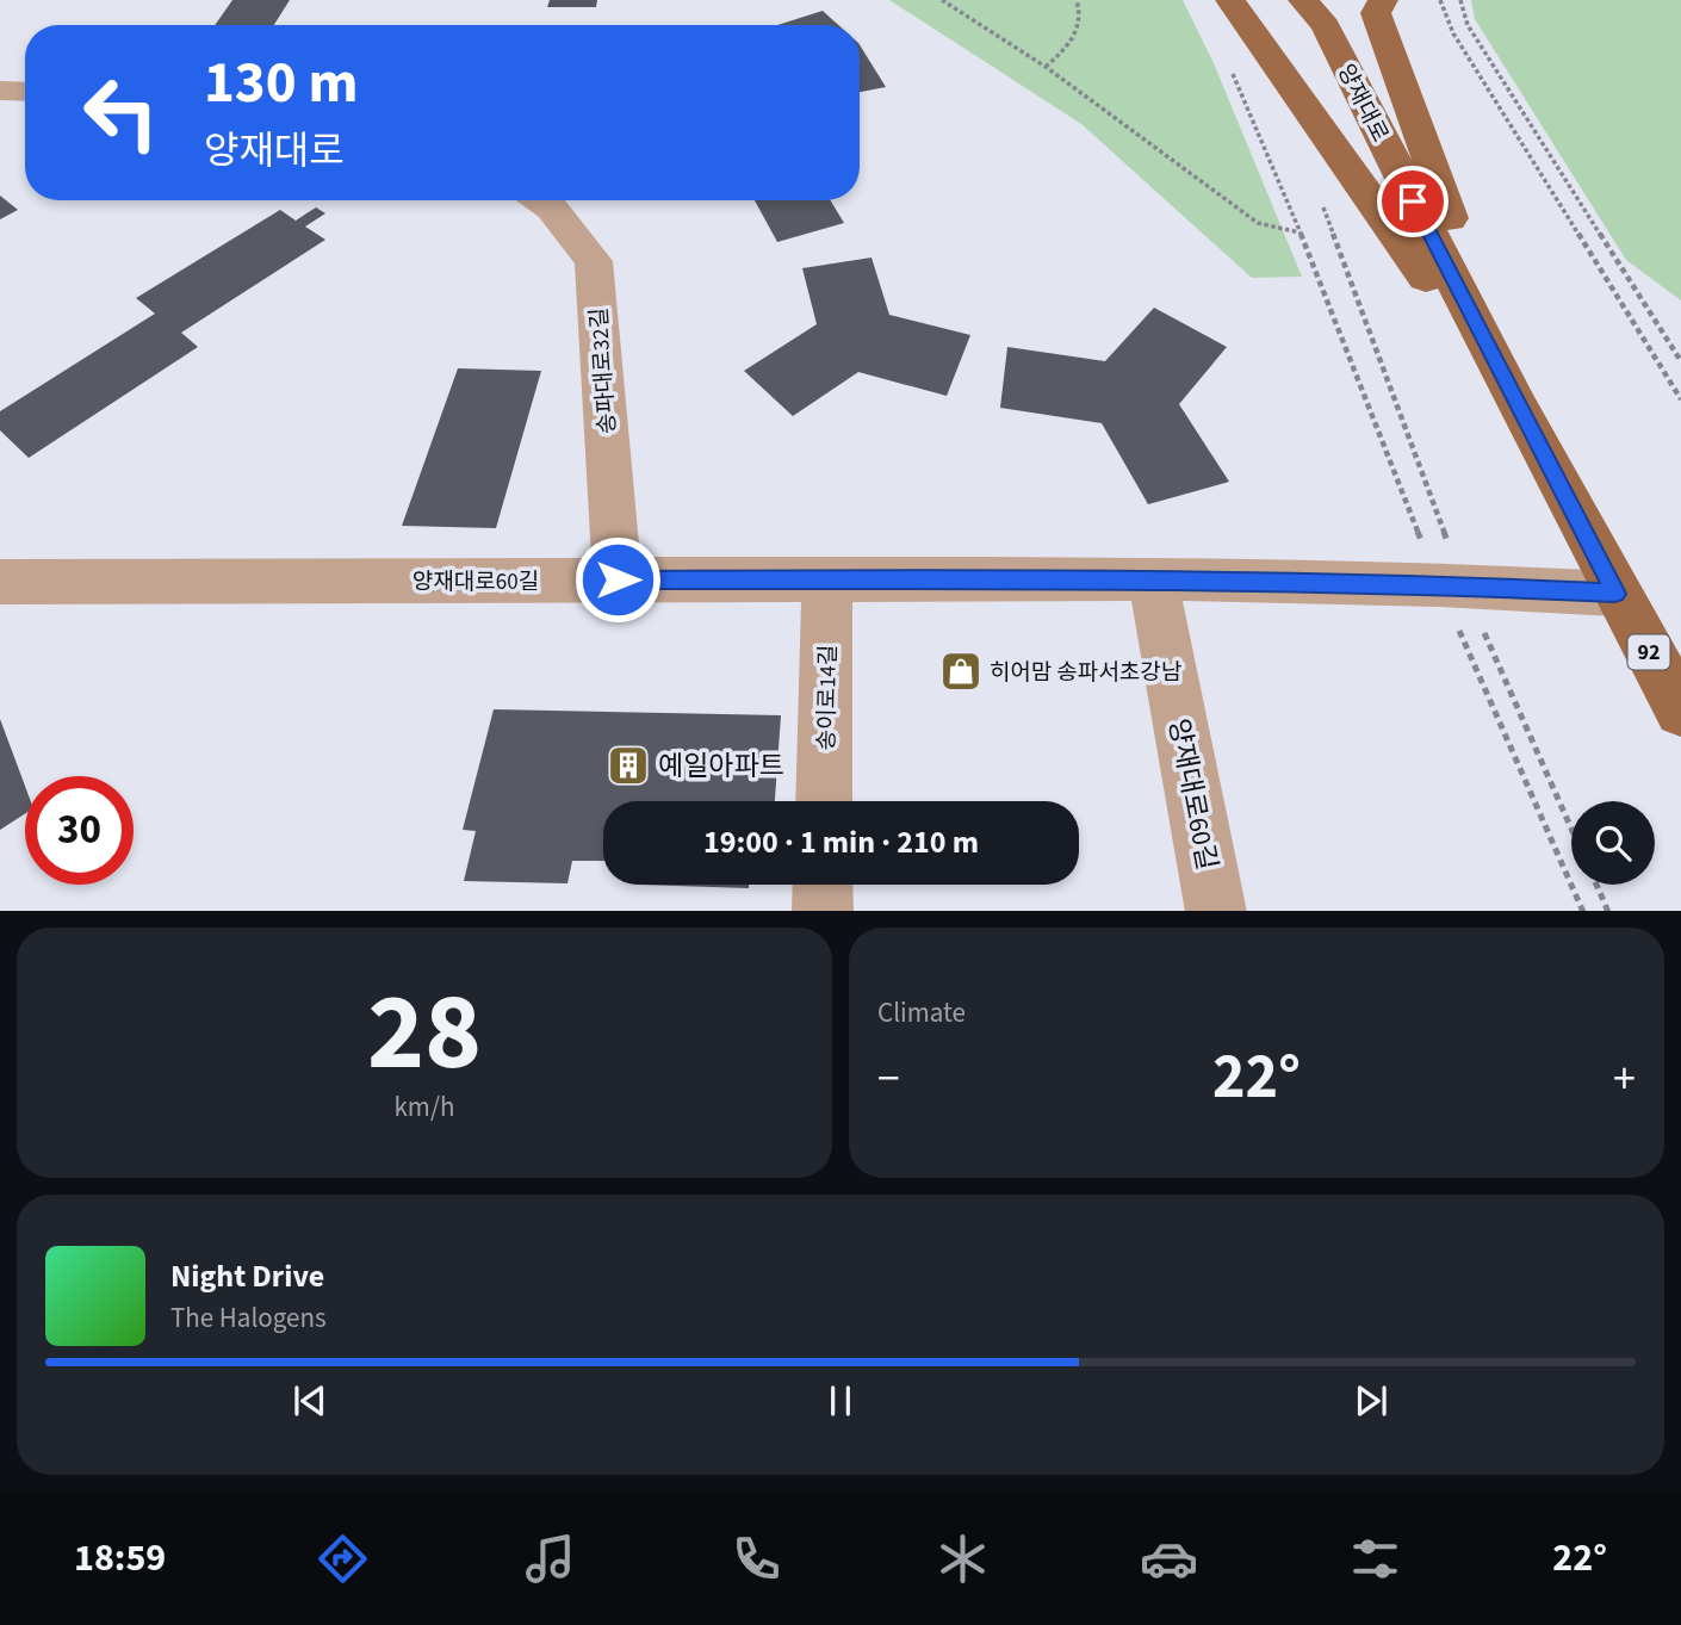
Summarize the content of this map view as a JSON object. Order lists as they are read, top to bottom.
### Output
{
  "streets": {
    "main road": ["양재대로", "92"],
    "street": ["송파대로32길", "양재대로60길", "송이로14길"]
  },
  "crossings": [
    ["양재대로", "양재대로60길"],
    ["송파대로32길", "양재대로60길"],
    ["양재대로60길", "송이로14길"]
  ],
  "places": {
    "shop": ["히어맘 송파서초강남"],
    "building": ["예일아파트"]
  },
  "page": {
    "turn": ["130 m", "양재대로"],
    "limit": "30",
    "trip": "19:00 · 1 min · 210 m",
    "tile": [
      ["28", "km/h"],
      "Climate"
    ],
    "heat": ["−", "22°", "+"],
    "song": ["Night Drive", "The Halogens"],
    "tabs": ["18:59", "22°"]
  }
}
